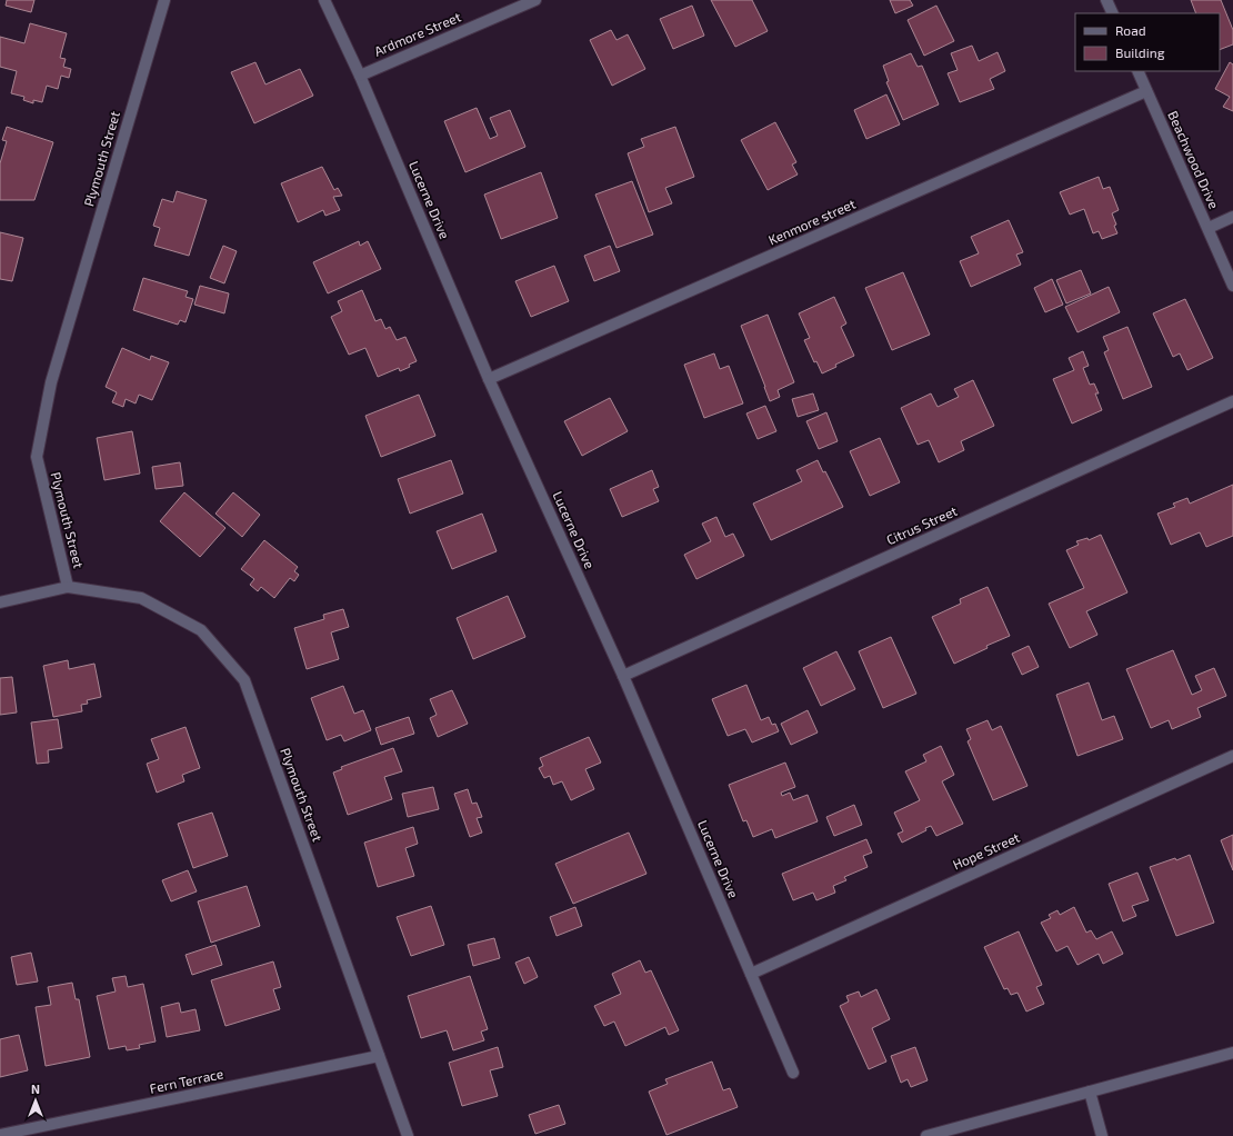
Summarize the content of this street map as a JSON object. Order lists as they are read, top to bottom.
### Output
{
  "streets": {
    "street": [
      "Ardmore Street",
      "Plymouth Street",
      "Beachwood Drive",
      "Lucerne Drive",
      "Kenmore street",
      "Citrus Street",
      "Hope Street",
      "Fern Terrace"
    ]
  },
  "crossings": [
    ["Ardmore Street", "Lucerne Drive"],
    ["Plymouth Street", "Fern Terrace"],
    ["Beachwood Drive", "Kenmore street"],
    ["Lucerne Drive", "Kenmore street"],
    ["Lucerne Drive", "Citrus Street"],
    ["Lucerne Drive", "Hope Street"]
  ],
  "legend": ["Road", "Building"],
  "north": "top"
}
